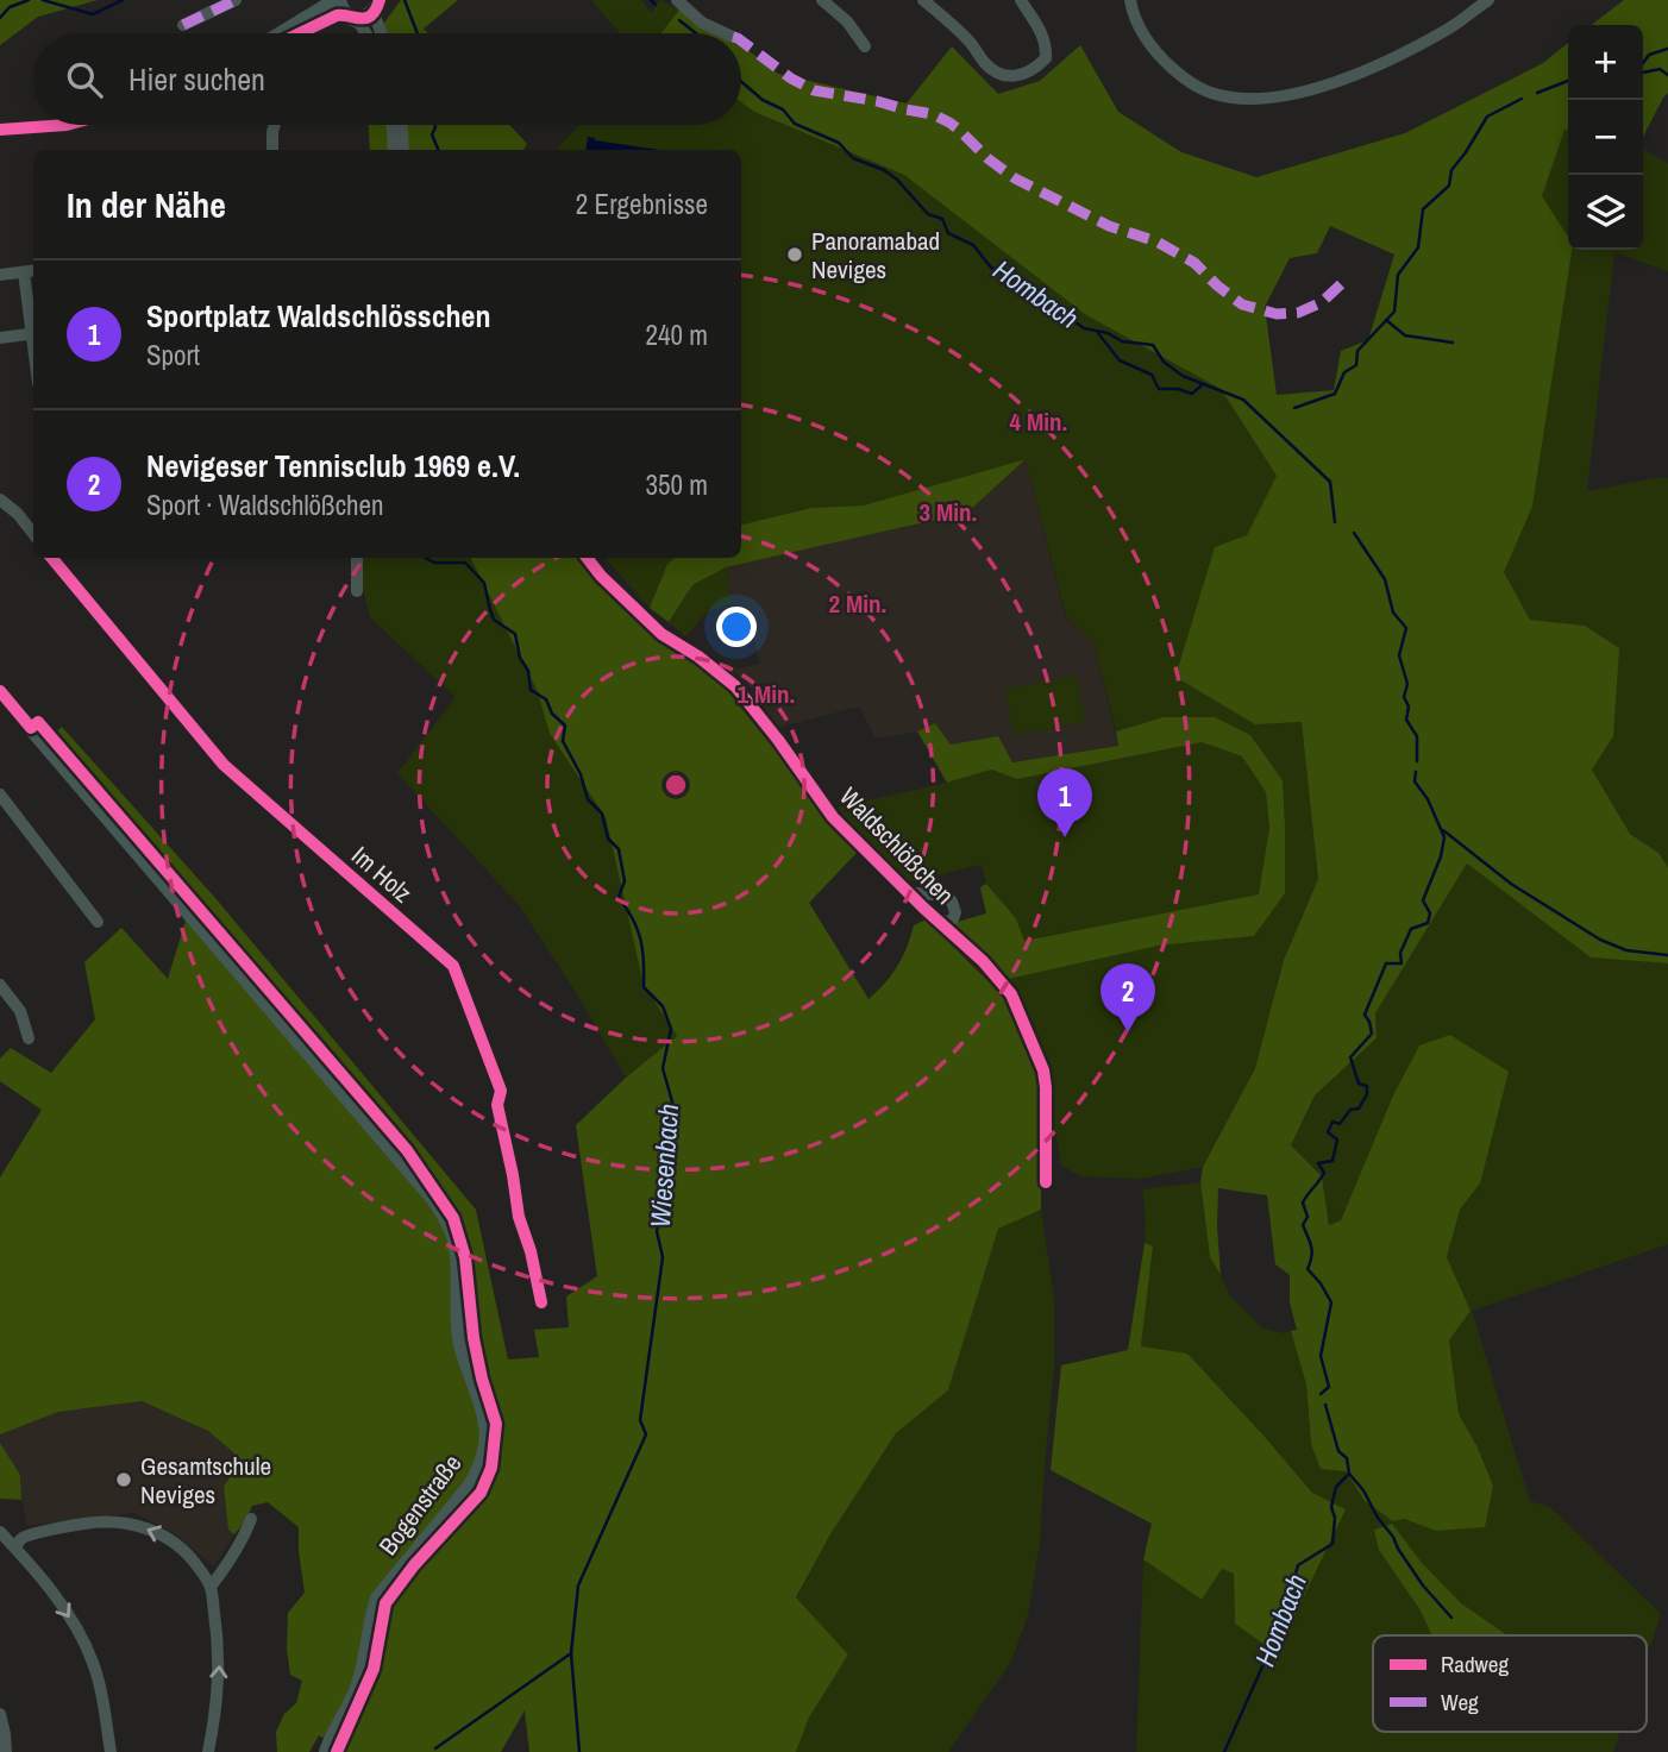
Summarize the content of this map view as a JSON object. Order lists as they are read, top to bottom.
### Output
{
  "streets": {
    "main road": ["Bogenstraße"],
    "street": ["Waldschlößchen", "Im Holz"]
  },
  "water": ["Hombach", "Wiesenbach"],
  "places": ["Panoramabad Neviges", "Gesamtschule Neviges"],
  "legend": ["Radweg", "Weg"],
  "page": {
    "map_buttons": ["+", "−"],
    "search": "Hier suchen",
    "heading": ["In der Nähe", "2 Ergebnisse"],
    "list": [
      {
        "mark": "1",
        "name": "Sportplatz Waldschlösschen",
        "note": "Sport",
        "value": "240 m"
      },
      {
        "mark": "2",
        "name": "Nevigeser Tennisclub 1969 e.V.",
        "note": "Sport · Waldschlößchen",
        "value": "350 m"
      }
    ],
    "pins": ["1", "2"]
  },
  "rings": [
    "4 Min.",
    "3 Min.",
    "2 Min.",
    "1 Min."
  ]
}
